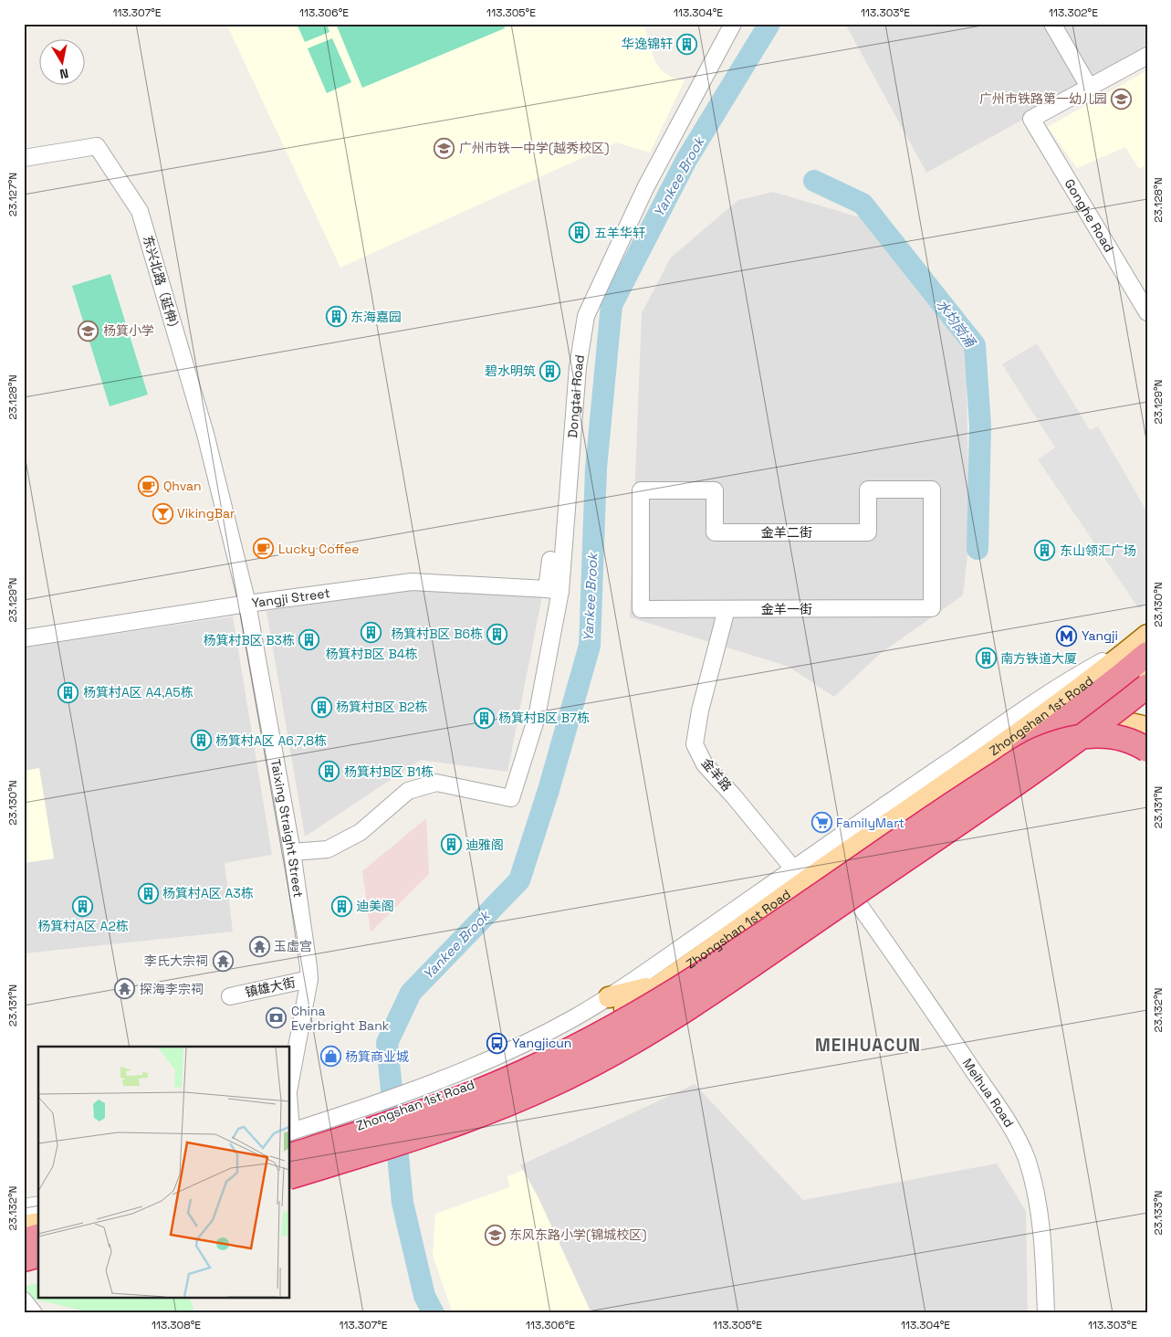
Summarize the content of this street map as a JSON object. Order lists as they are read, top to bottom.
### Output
{
  "streets": {
    "main road": ["Zhongshan 1st Road"],
    "street": [
      "Gonghe Road",
      "东兴北路（延伸）",
      "Dongtai Road",
      "金羊二街",
      "Yangji Street",
      "金羊一街",
      "金羊路",
      "Taixing Straight Street",
      "镇雄大街",
      "Meihua Road"
    ]
  },
  "crossings": [
    ["东兴北路（延伸）", "Taixing Straight Street"],
    ["Dongtai Road", "Yangji Street"],
    ["Dongtai Road", "Taixing Straight Street"],
    ["金羊二街", "金羊一街"],
    ["Yangji Street", "Taixing Straight Street"],
    ["金羊一街", "金羊路"],
    ["Taixing Straight Street", "镇雄大街"]
  ],
  "districts": ["MEIHUACUN"],
  "water": ["Yankee Brook", "水均岗涌"],
  "places": {
    "building": [
      "华逸锦轩",
      "五羊华轩",
      "东海嘉园",
      "碧水明筑",
      "东山领汇广场",
      "杨箕村B区 B4栋",
      "杨箕村B区 B6栋",
      "杨箕村B区 B3栋",
      "南方铁道大厦",
      "杨箕村A区 A4,A5栋",
      "杨箕村B区 B2栋",
      "杨箕村B区 B7栋",
      "杨箕村A区 A6,7,8栋",
      "杨箕村B区 B1栋",
      "迪雅阁",
      "杨箕村A区 A3栋",
      "杨箕村A区 A2栋",
      "迪美阁"
    ],
    "school or university": [
      "广州市铁路第一幼儿园",
      "广州市铁一中学(越秀校区)",
      "杨箕小学",
      "东风东路小学(锦城校区)"
    ],
    "cafe": ["Qhvan", "Lucky Coffee"],
    "bar": ["VikingBar"],
    "metro station": ["Yangji"],
    "supermarket": ["FamilyMart"],
    "temple": ["玉虛宫", "李氏大宗祠", "探海李宗祠"],
    "bank": ["China Everbright Bank"],
    "bus stop": ["Yangjicun"],
    "shop": ["杨箕商业城"]
  },
  "north": "bottom",
  "coordinates": [
    "113.307°E",
    "113.306°E",
    "113.305°E",
    "113.304°E",
    "113.303°E",
    "113.302°E",
    "23.127°N",
    "23.128°N",
    "23.129°N",
    "23.130°N",
    "23.131°N",
    "23.132°N",
    "23.133°N",
    "113.308°E"
  ]
}
